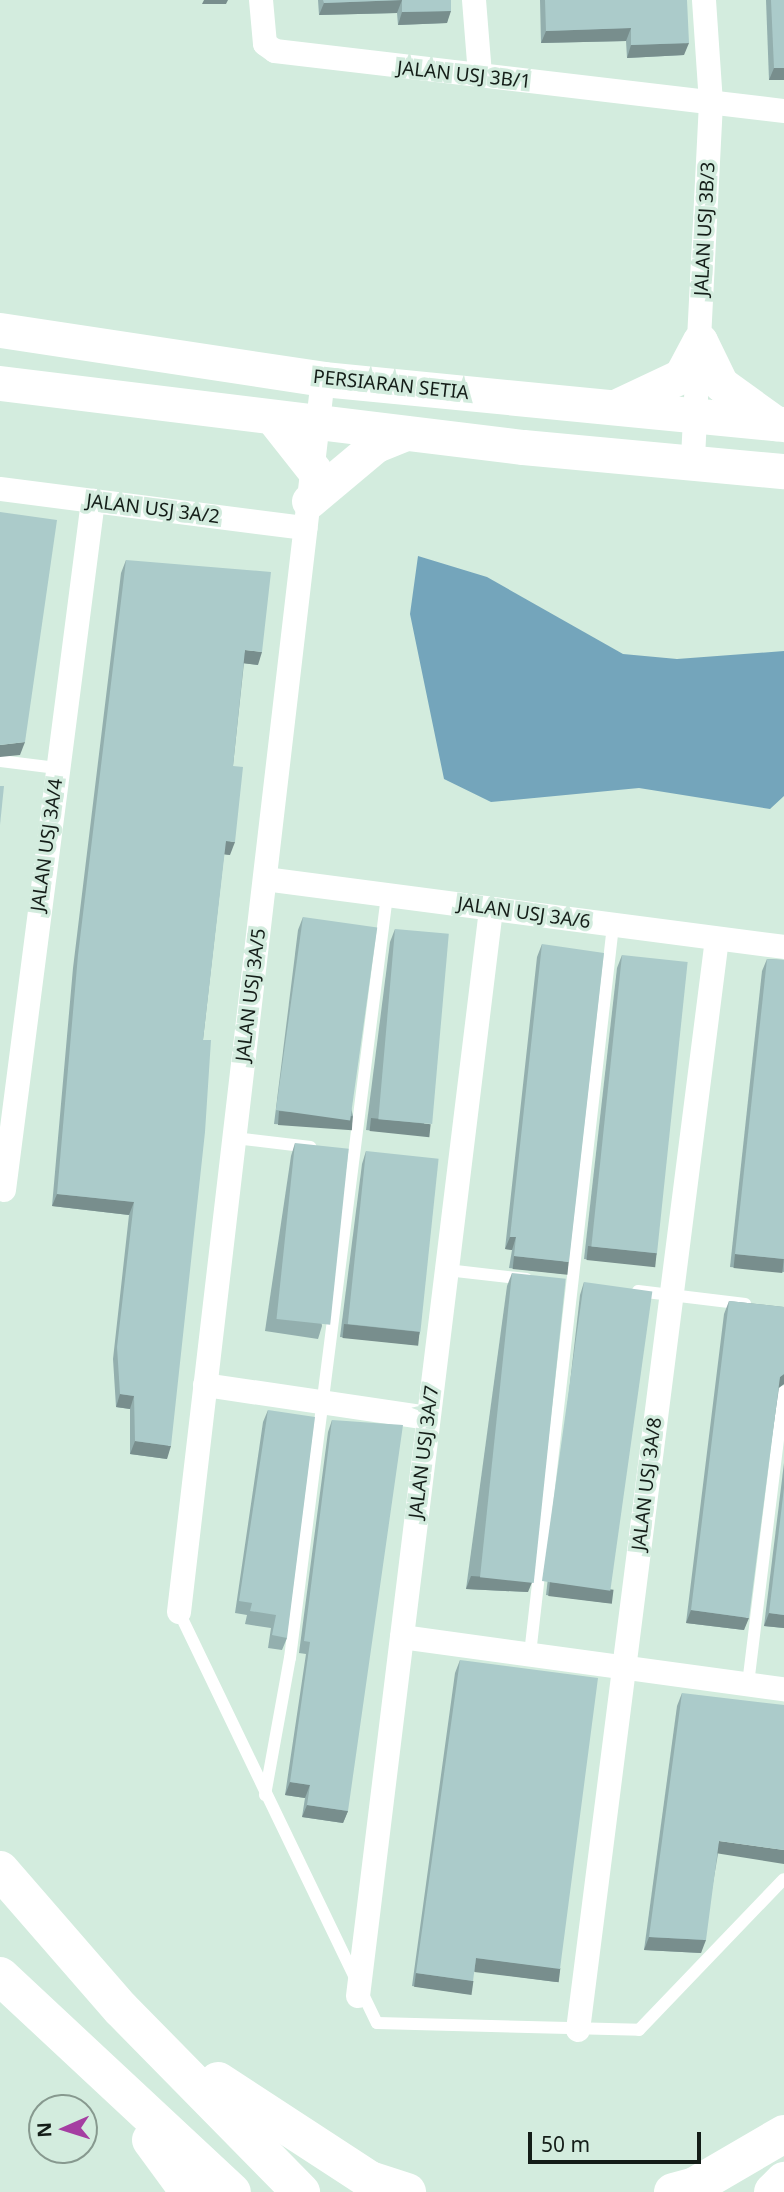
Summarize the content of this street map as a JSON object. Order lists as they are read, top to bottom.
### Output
{
  "streets": {
    "main road": ["PERSIARAN SETIA"],
    "street": [
      "JALAN USJ 3B/1",
      "JALAN USJ 3B/3",
      "JALAN USJ 3A/2",
      "JALAN USJ 3A/4",
      "JALAN USJ 3A/6",
      "JALAN USJ 3A/5",
      "JALAN USJ 3A/7",
      "JALAN USJ 3A/8"
    ]
  },
  "crossings": [
    ["JALAN USJ 3B/1", "JALAN USJ 3B/3"],
    ["JALAN USJ 3B/3", "PERSIARAN SETIA"],
    ["PERSIARAN SETIA", "JALAN USJ 3A/5"],
    ["JALAN USJ 3A/2", "JALAN USJ 3A/4"],
    ["JALAN USJ 3A/2", "JALAN USJ 3A/5"],
    ["JALAN USJ 3A/6", "JALAN USJ 3A/5"],
    ["JALAN USJ 3A/6", "JALAN USJ 3A/7"],
    ["JALAN USJ 3A/6", "JALAN USJ 3A/8"]
  ],
  "scale_bar": "50 m",
  "north": "left"
}
